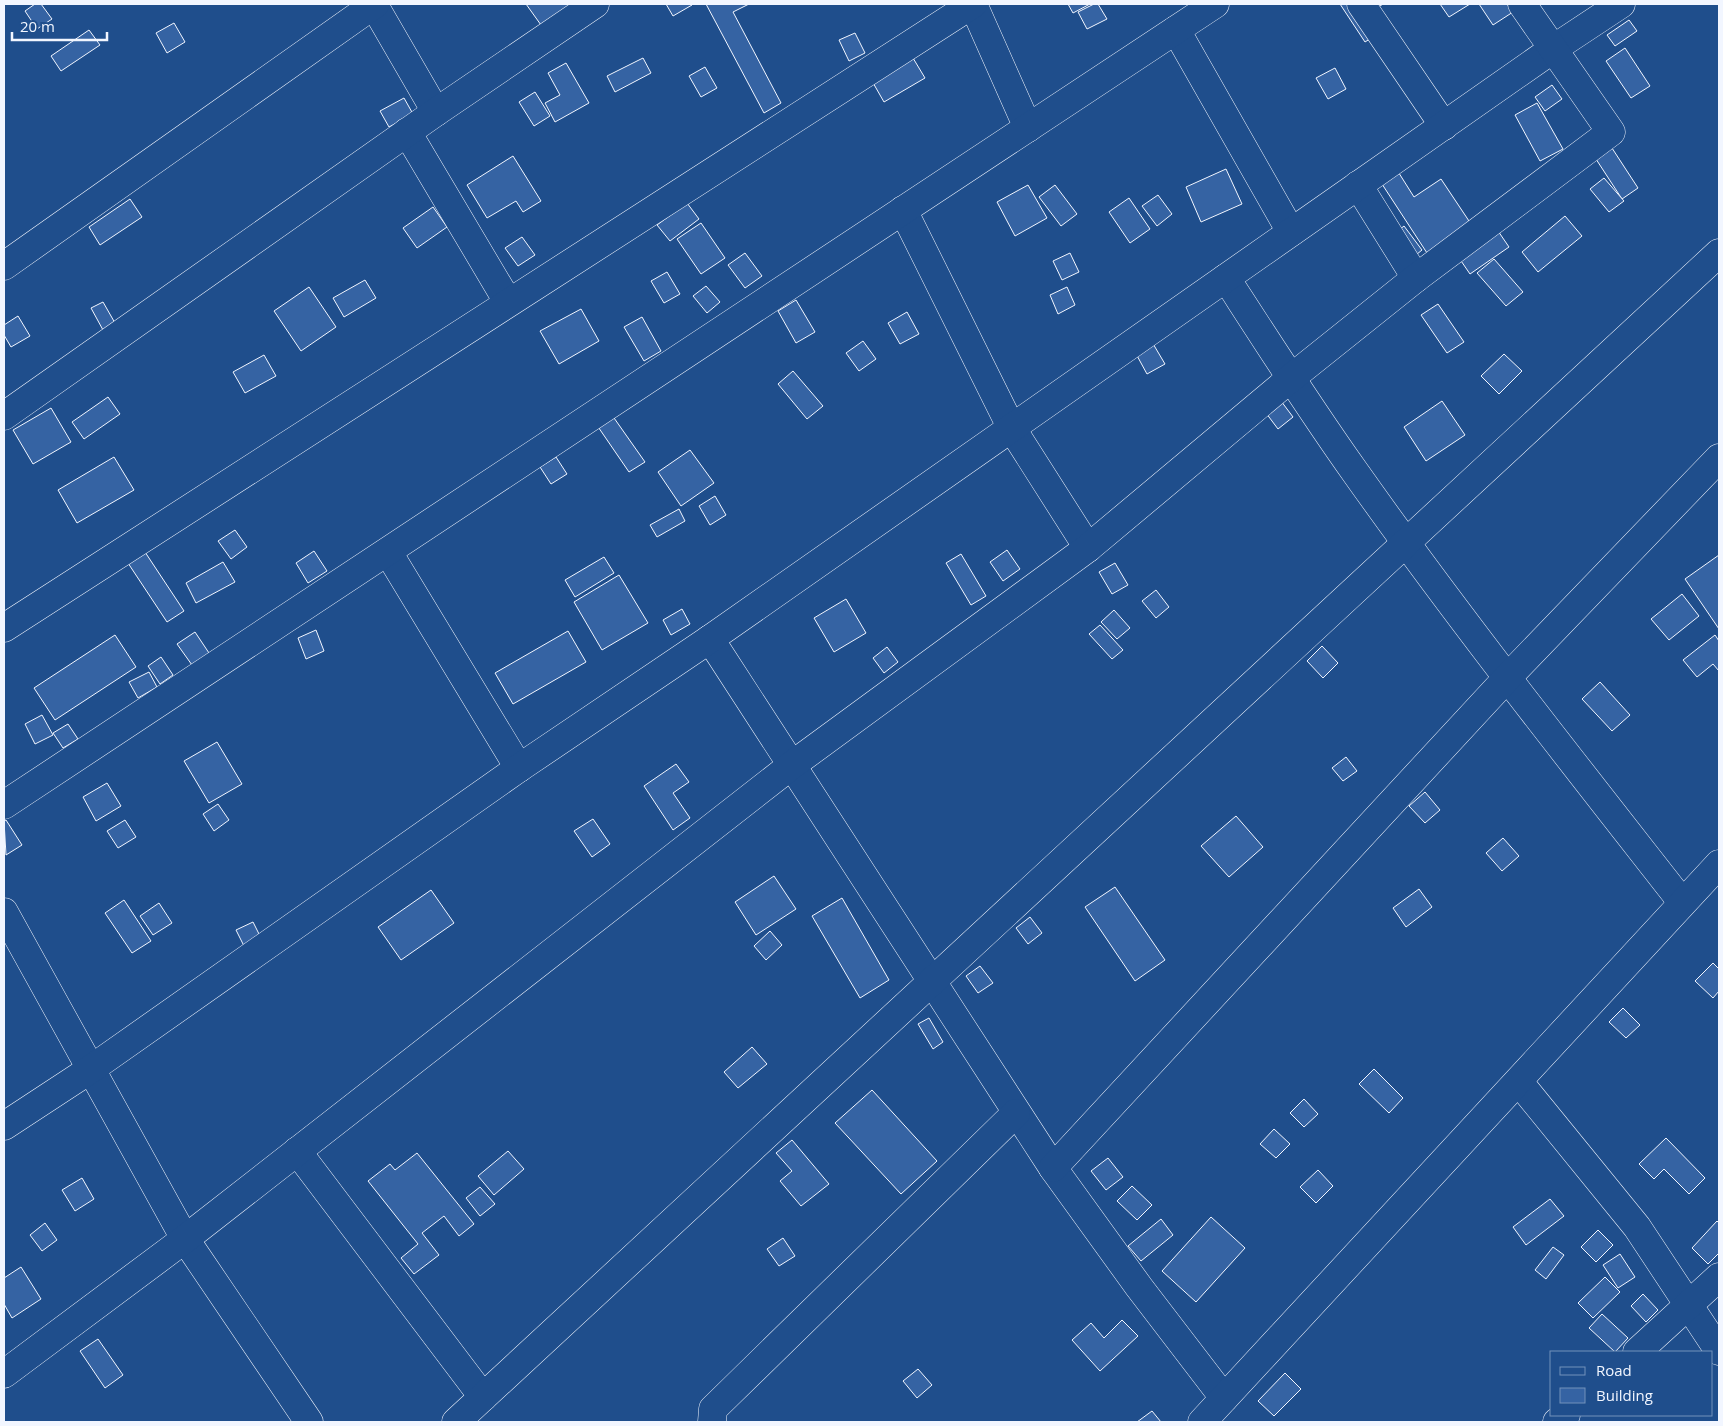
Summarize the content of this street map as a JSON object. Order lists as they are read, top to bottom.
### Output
{
  "legend": ["Road", "Building"],
  "scale_bar": "20 m"
}
